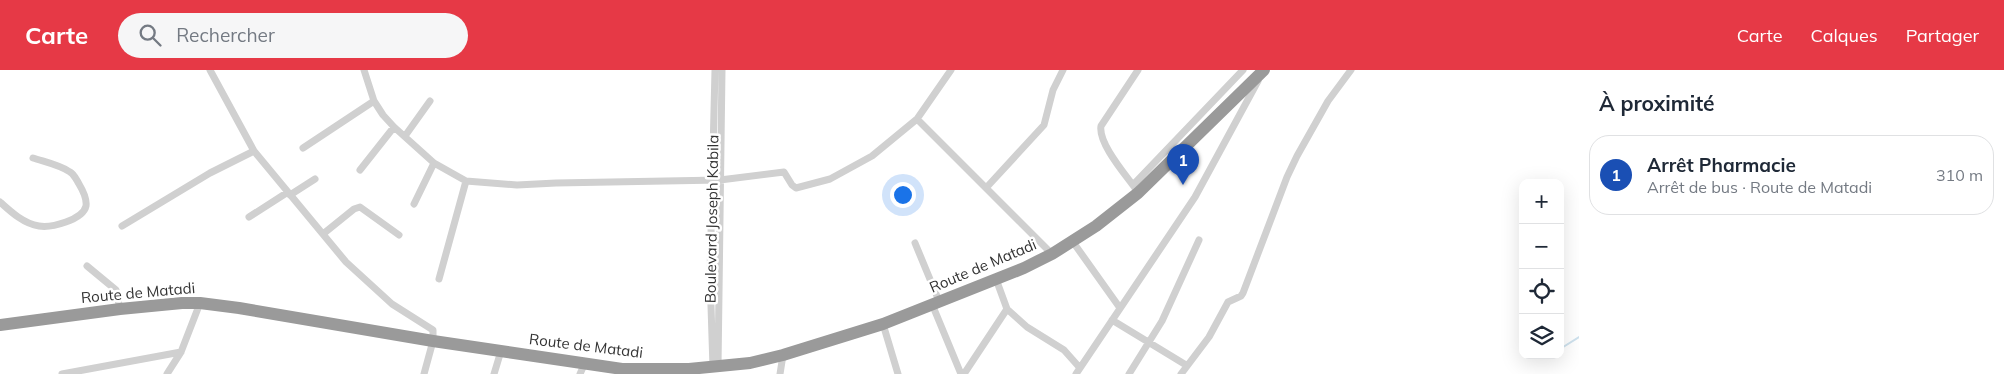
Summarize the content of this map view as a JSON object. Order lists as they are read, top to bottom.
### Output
{
  "streets": {
    "highway": ["Route de Matadi"],
    "street": ["Boulevard Joseph Kabila"]
  },
  "crossings": [
    ["Boulevard Joseph Kabila", "Route de Matadi"]
  ],
  "page": {
    "header": "Carte",
    "search": "Rechercher",
    "nav": ["Carte", "Calques", "Partager"],
    "heading": "À proximité",
    "list": [
      {
        "mark": "1",
        "name": "Arrêt Pharmacie",
        "note": "Arrêt de bus · Route de Matadi",
        "value": "310 m"
      }
    ],
    "pins": "1",
    "map_buttons": ["+", "−"]
  }
}
